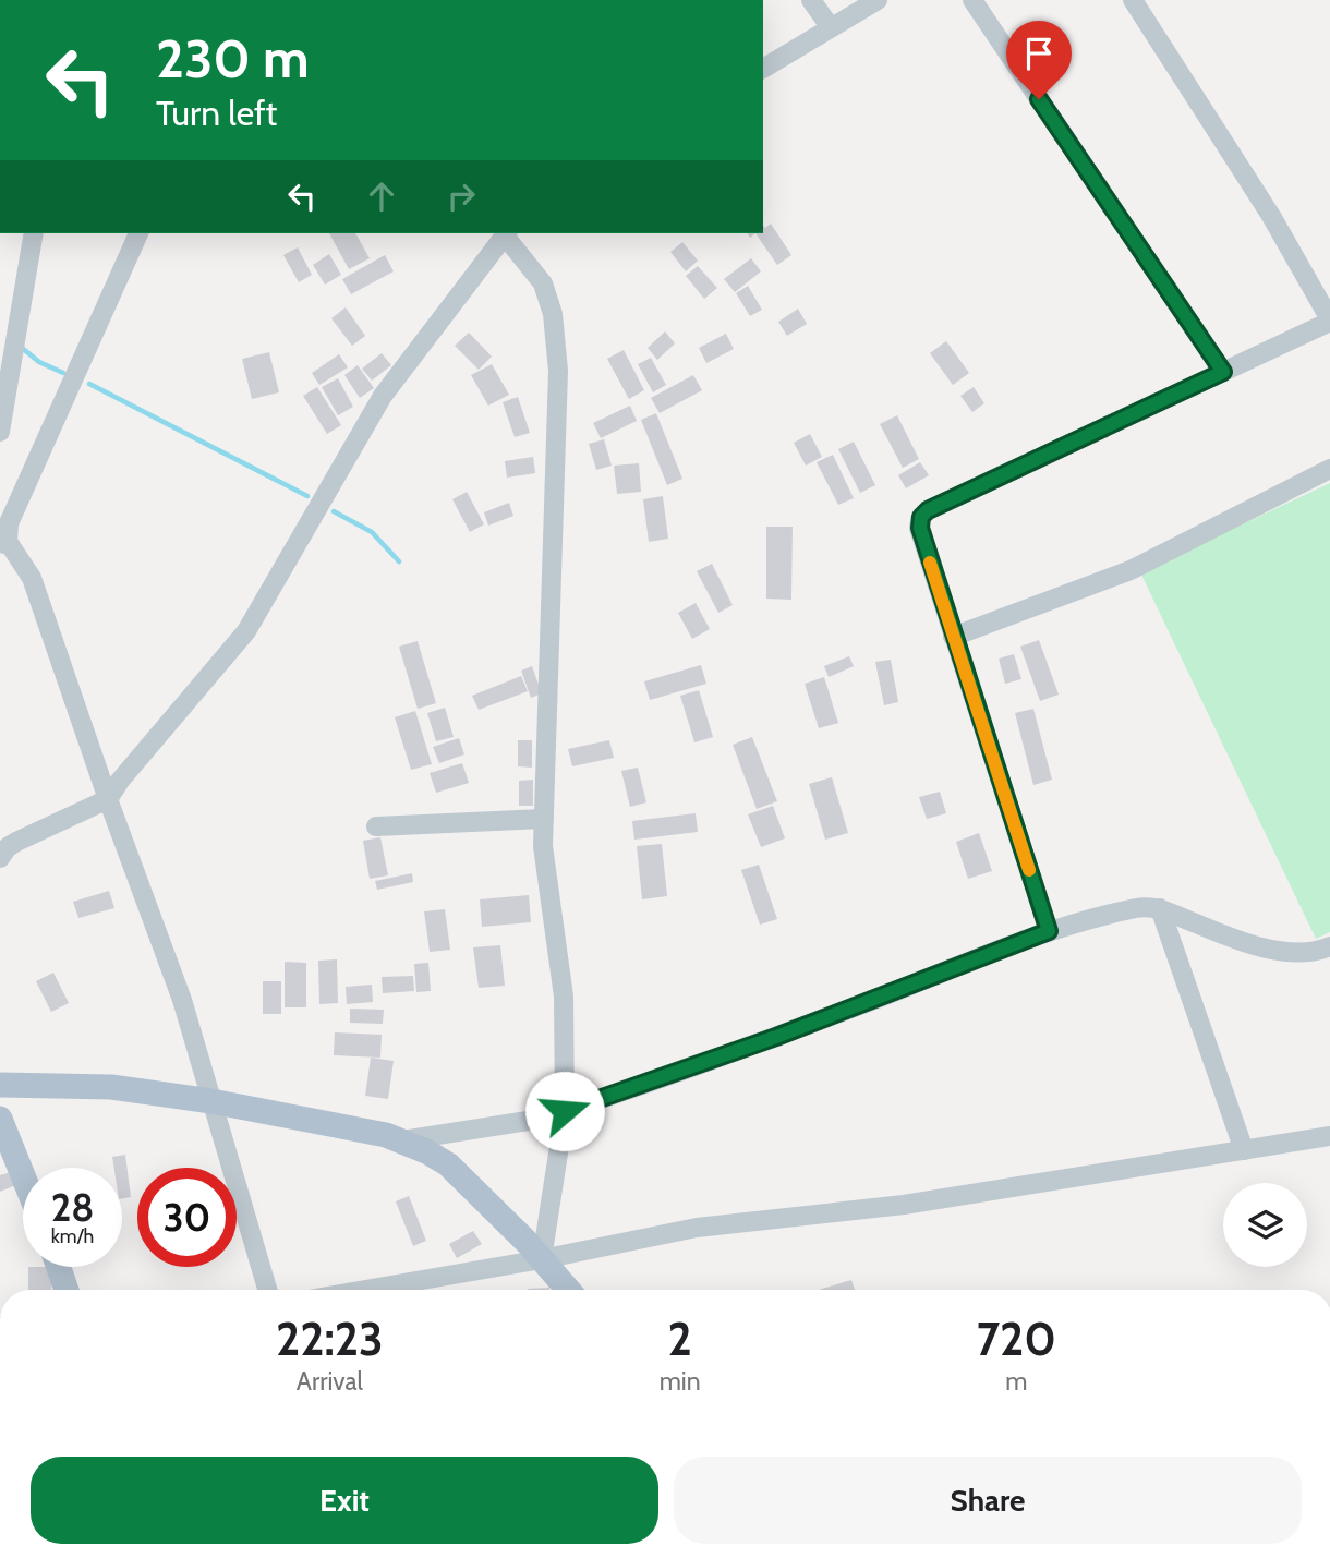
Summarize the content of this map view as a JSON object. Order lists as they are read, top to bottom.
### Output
{
  "page": {
    "turn": ["230 m", "Turn left"],
    "speed": "28 km/h",
    "limit": "30",
    "eta": [
      "22:23",
      "Arrival",
      "2",
      "min",
      "720",
      "m"
    ],
    "buttons": ["Exit", "Share"]
  }
}
